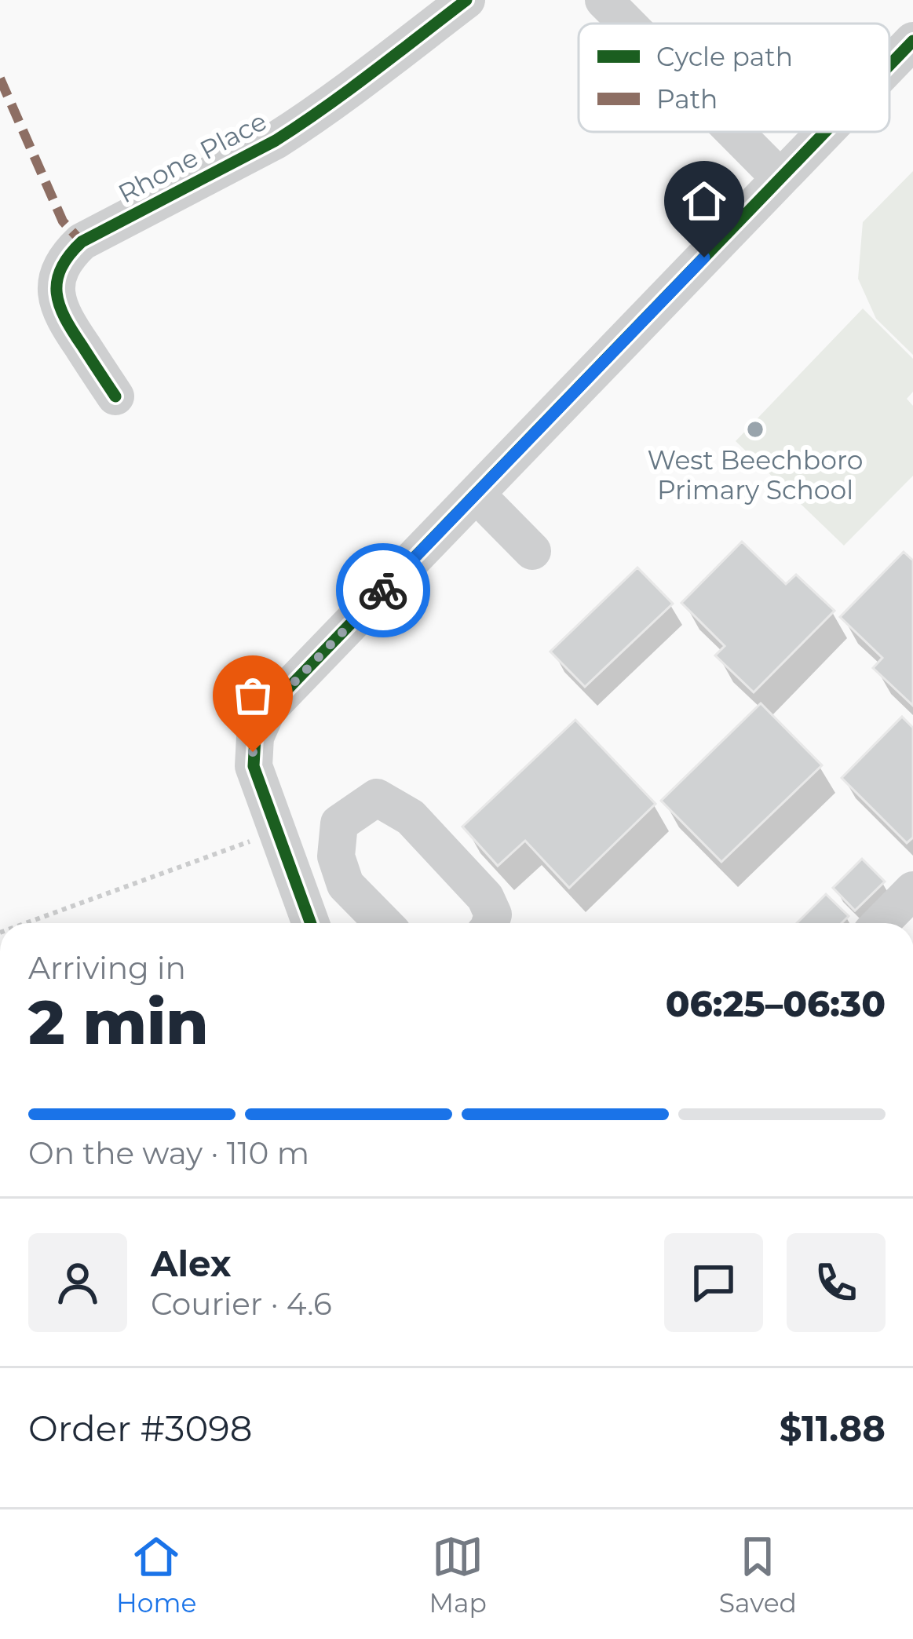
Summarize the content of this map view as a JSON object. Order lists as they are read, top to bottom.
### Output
{
  "streets": {
    "street": ["Rhone Place"]
  },
  "places": ["West Beechboro Primary School"],
  "legend": ["Cycle path", "Path"],
  "page": {
    "heading": ["2 min", "Arriving in", "06:25–06:30"],
    "panel": [
      "Alex",
      "Courier · 4.6",
      "Order #3098",
      "$11.88"
    ],
    "bar": "On the way · 110 m",
    "tabs": ["Home", "Map", "Saved"]
  }
}
